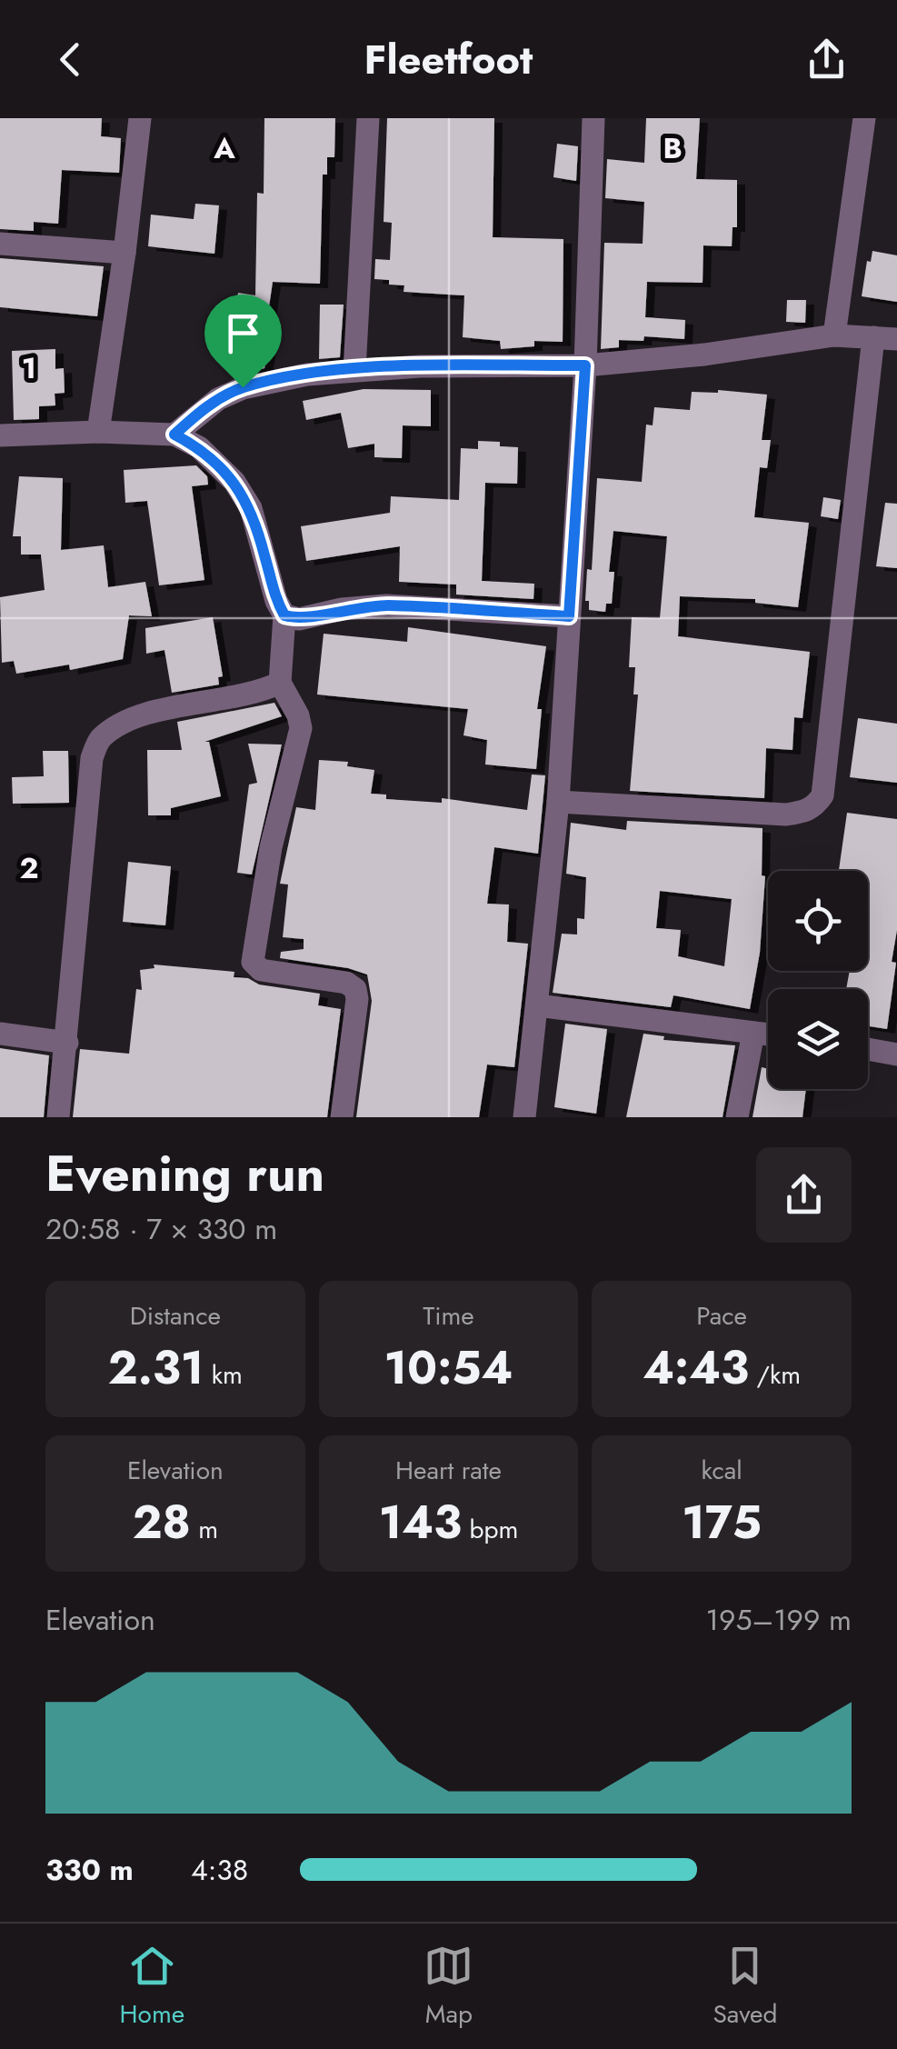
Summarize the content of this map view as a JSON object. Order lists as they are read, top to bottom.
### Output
{
  "page": {
    "header": "Fleetfoot",
    "heading": ["Evening run", "20:58 · 7 × 330 m"],
    "stats": [
      ["Distance", "2.31 km"],
      ["Time", "10:54"],
      ["Pace", "4:43 /km"],
      ["Elevation", "28 m"],
      ["Heart rate", "143 bpm"],
      ["kcal", "175"]
    ],
    "chart": ["Elevation", "195–199 m"],
    "list": [
      {
        "name": "330 m",
        "note": "4:38"
      }
    ],
    "tabs": ["Home", "Map", "Saved"]
  },
  "grid": {
    "columns": ["A", "B"],
    "rows": ["1", "2"]
  }
}
